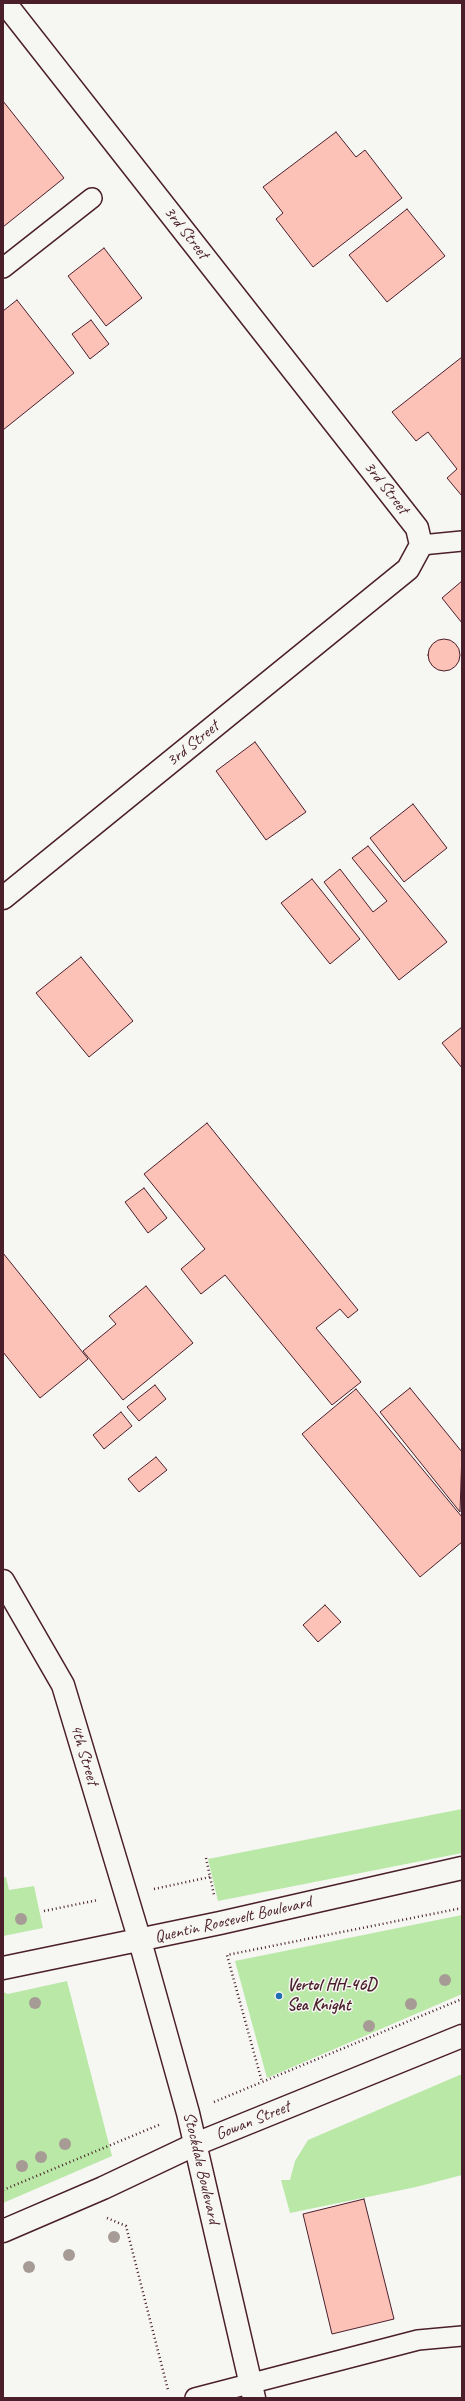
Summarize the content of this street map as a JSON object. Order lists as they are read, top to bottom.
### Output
{
  "streets": {
    "street": [
      "3rd Street",
      "4th Street",
      "Quentin Roosevelt Boulevard",
      "Gowan Street",
      "Stockdale Boulevard"
    ]
  },
  "crossings": [
    ["4th Street", "Quentin Roosevelt Boulevard"],
    ["4th Street", "Stockdale Boulevard"],
    ["Quentin Roosevelt Boulevard", "Stockdale Boulevard"],
    ["Gowan Street", "Stockdale Boulevard"]
  ],
  "places": ["Vertol HH-46D Sea Knight"]
}
